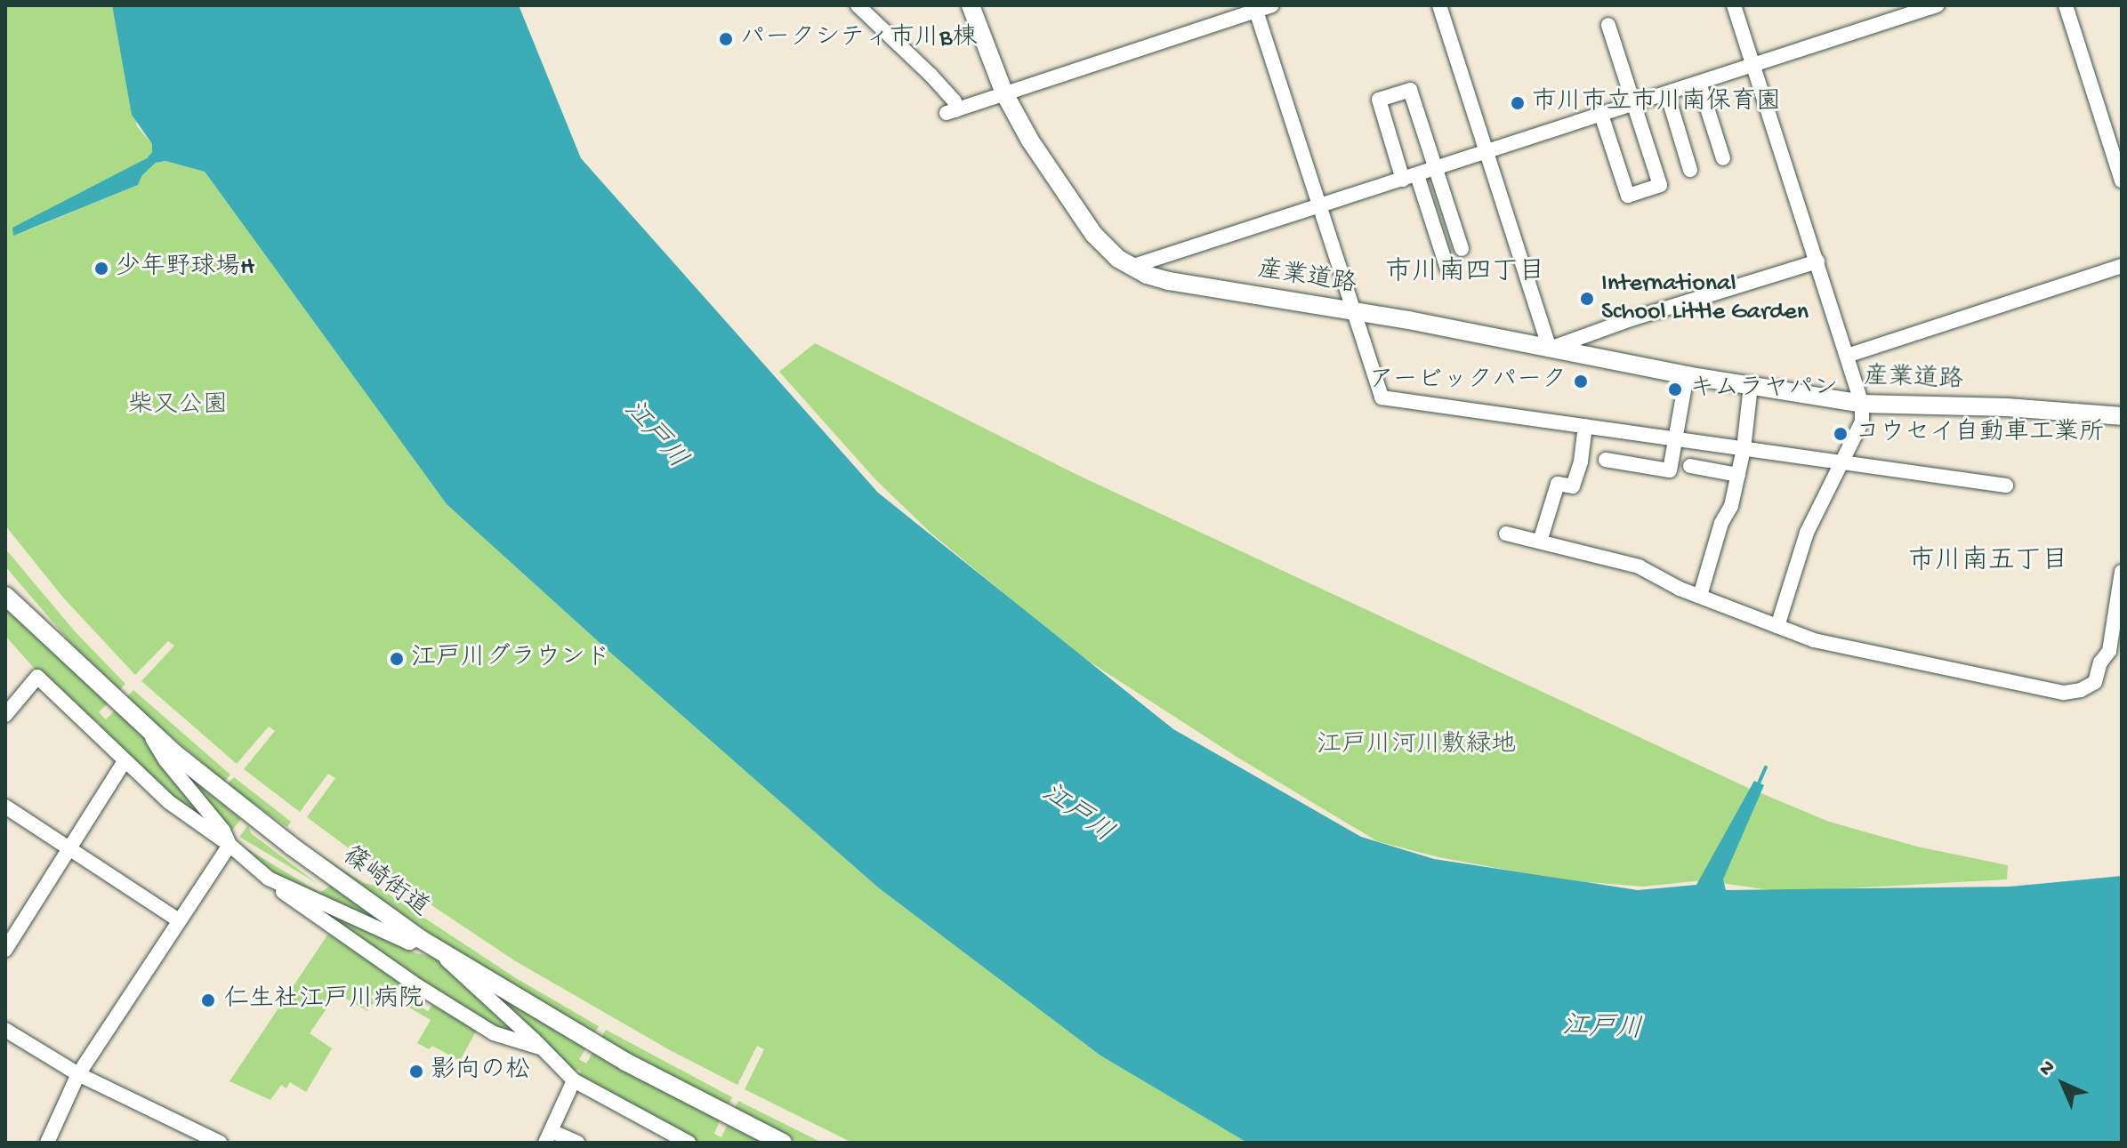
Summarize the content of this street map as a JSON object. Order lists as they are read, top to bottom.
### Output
{
  "streets": {
    "main road": ["産業道路", "篠崎街道"]
  },
  "districts": ["市川南四丁目", "市川南五丁目"],
  "water": ["江戸川"],
  "parks": ["柴又公園", "江戸川河川敷緑地"],
  "places": [
    "パークシティ市川B棟",
    "市川市立市川南保育園",
    "少年野球場H",
    "International School Little Garden",
    "アービックパーク",
    "キムラヤパン",
    "コウセイ自動車工業所",
    "江戸川グラウンド",
    "仁生社江戸川病院",
    "影向の松"
  ],
  "north": "top left"
}
